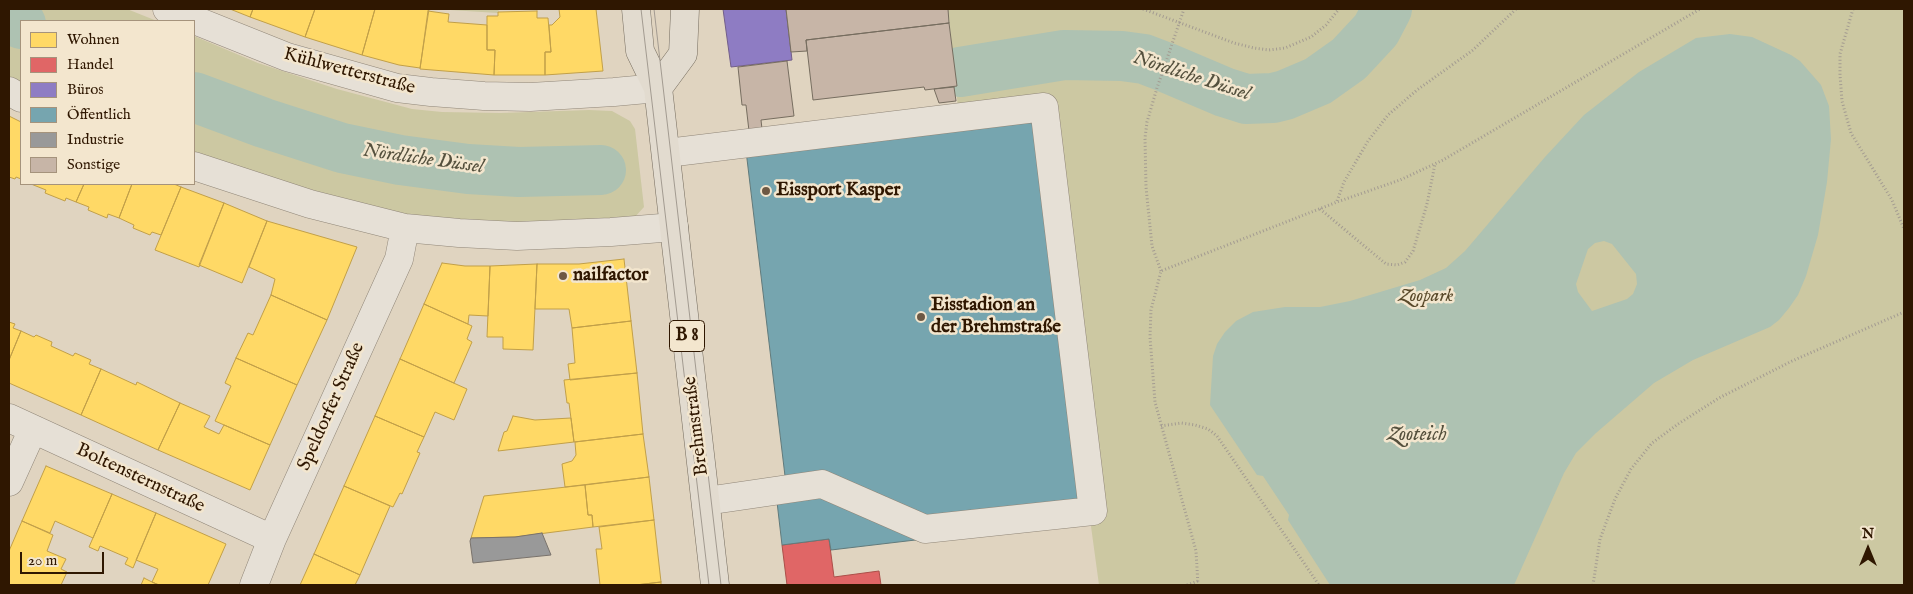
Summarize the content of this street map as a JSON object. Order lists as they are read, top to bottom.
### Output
{
  "streets": {
    "main road": ["B 8", "Brehmstraße"],
    "street": ["Kühlwetterstraße", "Speldorfer Straße", "Boltensternstraße"]
  },
  "crossings": [
    ["Kühlwetterstraße", "Brehmstraße"],
    ["Speldorfer Straße", "Boltensternstraße"]
  ],
  "water": ["Nördliche Düssel", "Zooteich"],
  "parks": ["Zoopark"],
  "places": ["Eissport Kasper", "nailfactor", "Eisstadion an der Brehmstraße"],
  "legend": [
    "Wohnen",
    "Handel",
    "Büros",
    "Öffentlich",
    "Industrie",
    "Sonstige"
  ],
  "scale_bar": "20 m",
  "north": "top"
}
